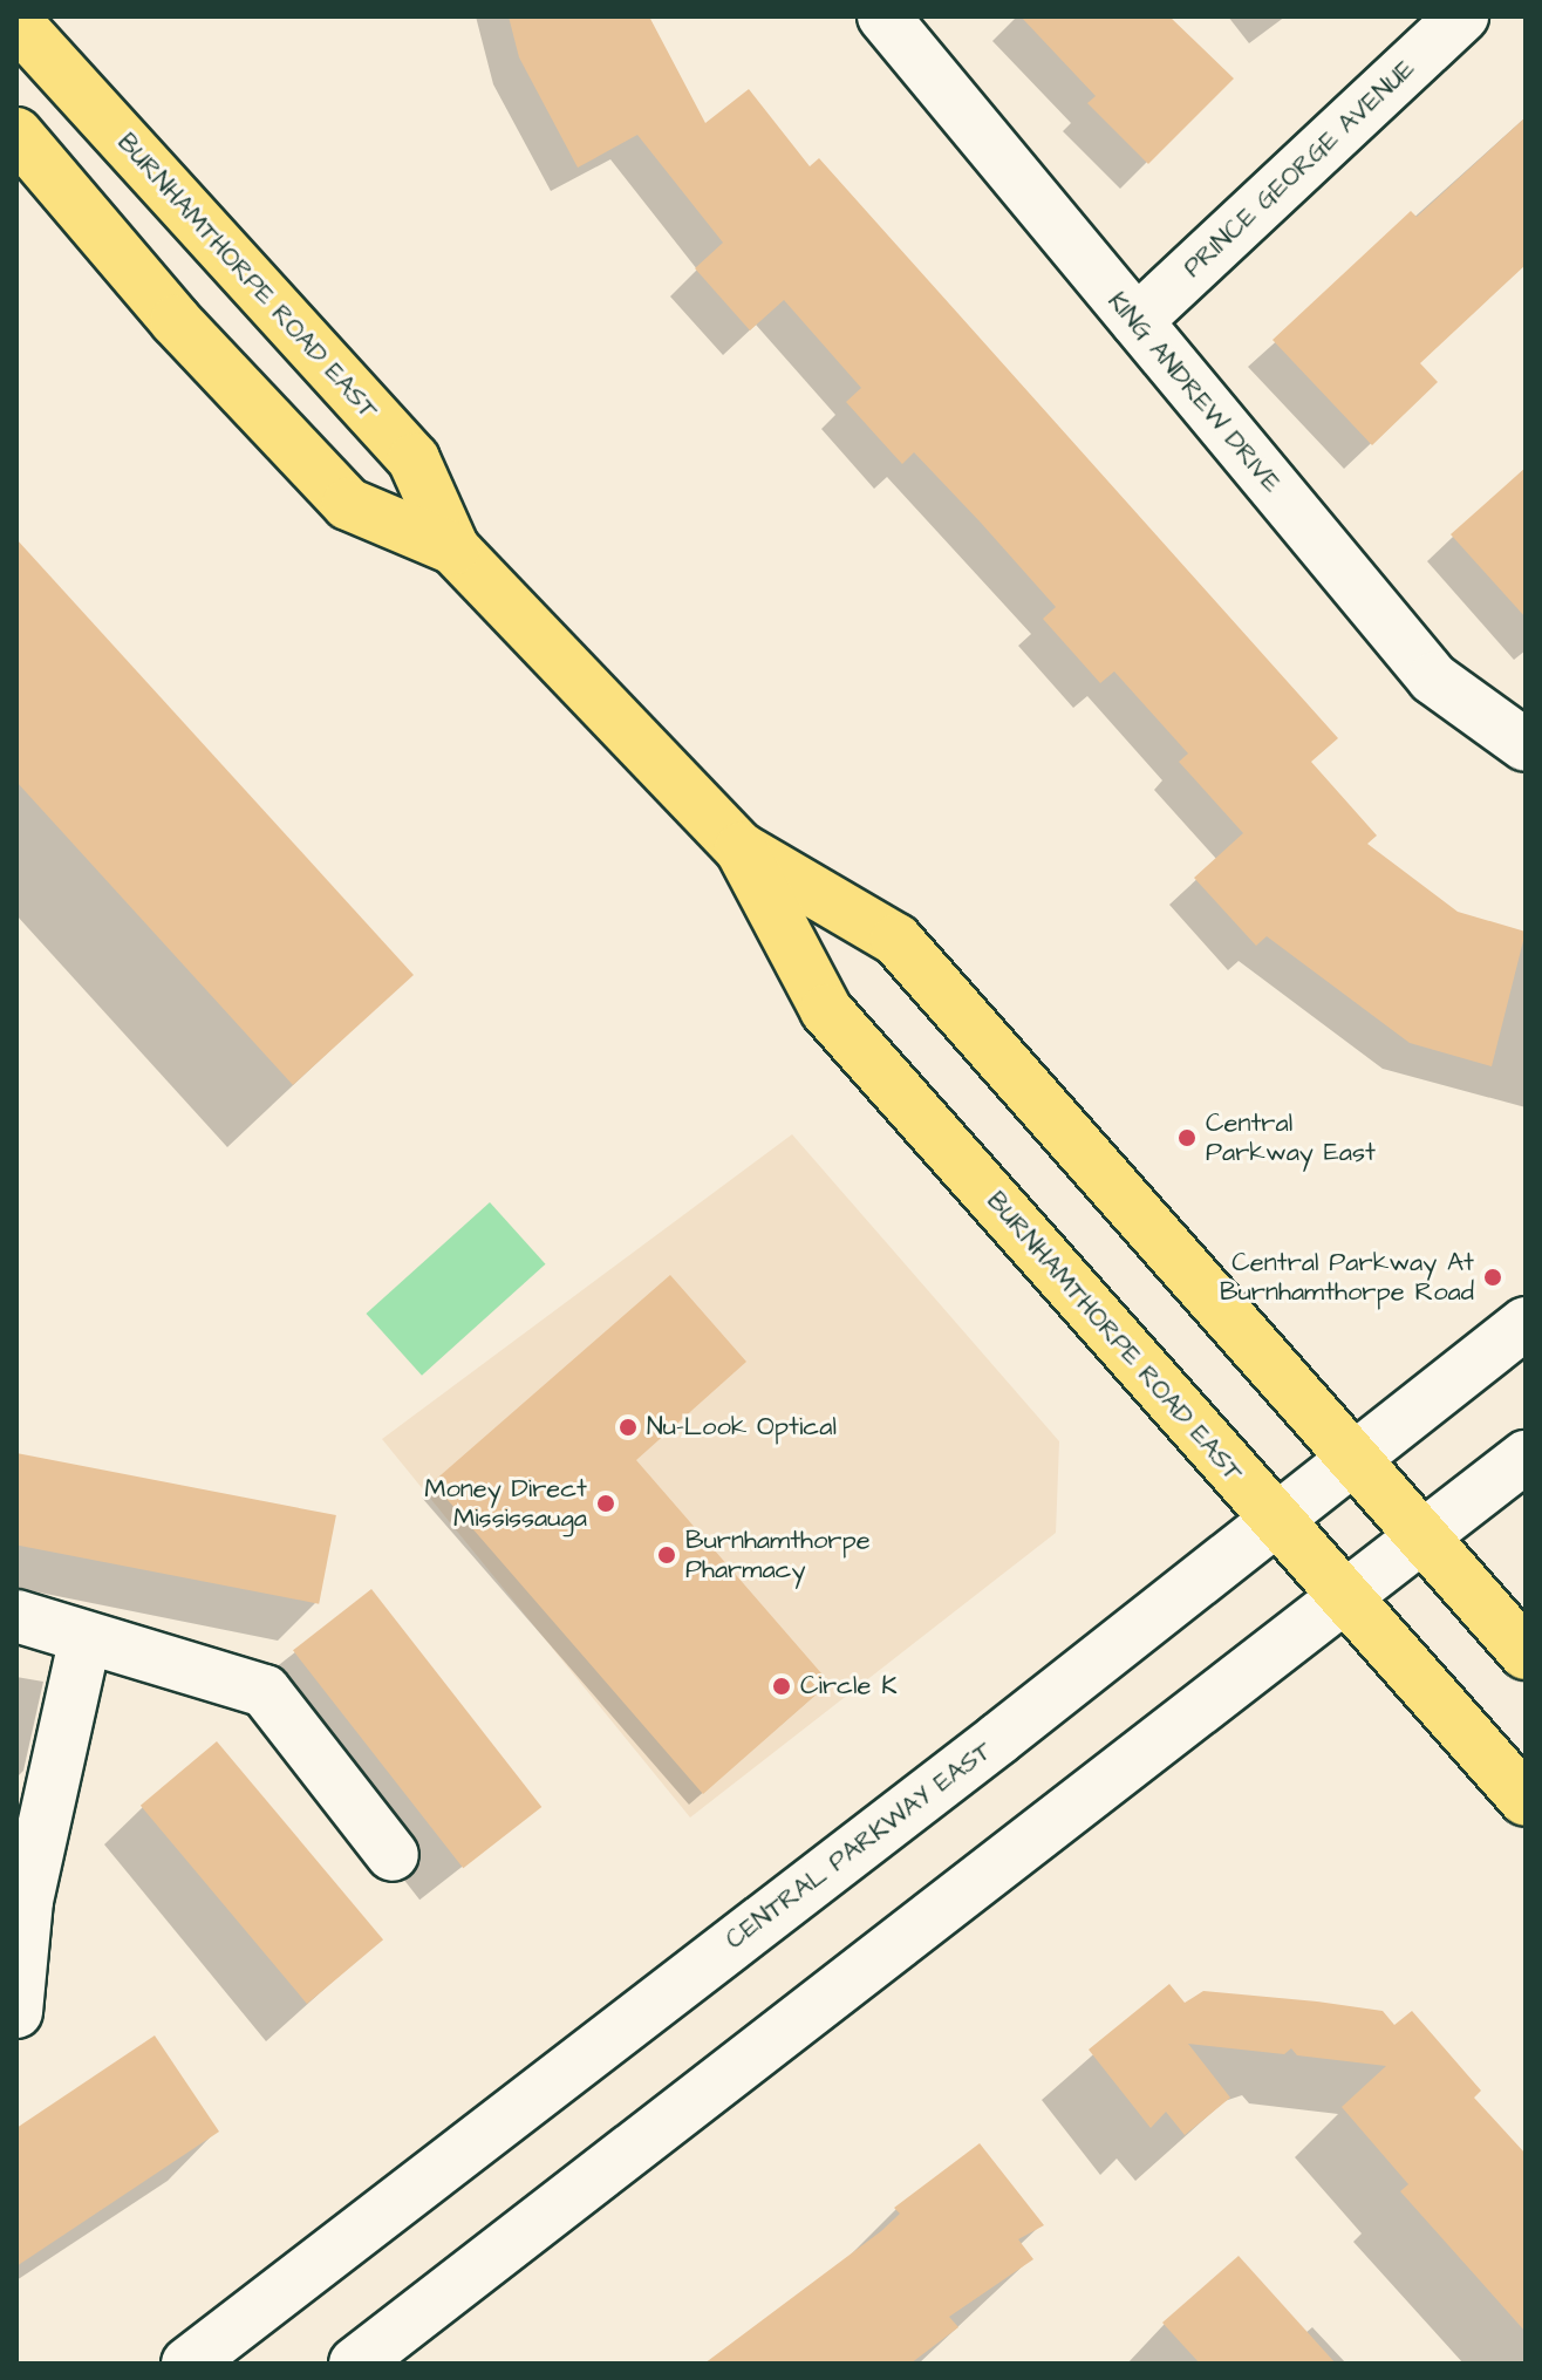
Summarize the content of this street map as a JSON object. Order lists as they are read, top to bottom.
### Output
{
  "streets": {
    "main road": ["BURNHAMTHORPE ROAD EAST"],
    "street": ["PRINCE GEORGE AVENUE", "KING ANDREW DRIVE", "CENTRAL PARKWAY EAST"]
  },
  "crossings": [
    ["PRINCE GEORGE AVENUE", "KING ANDREW DRIVE"],
    ["BURNHAMTHORPE ROAD EAST", "CENTRAL PARKWAY EAST"]
  ],
  "places": [
    "Central Parkway East",
    "Central Parkway At Burnhamthorpe Road",
    "Nu-Look Optical",
    "Money Direct Mississauga",
    "Burnhamthorpe Pharmacy",
    "Circle K"
  ]
}
